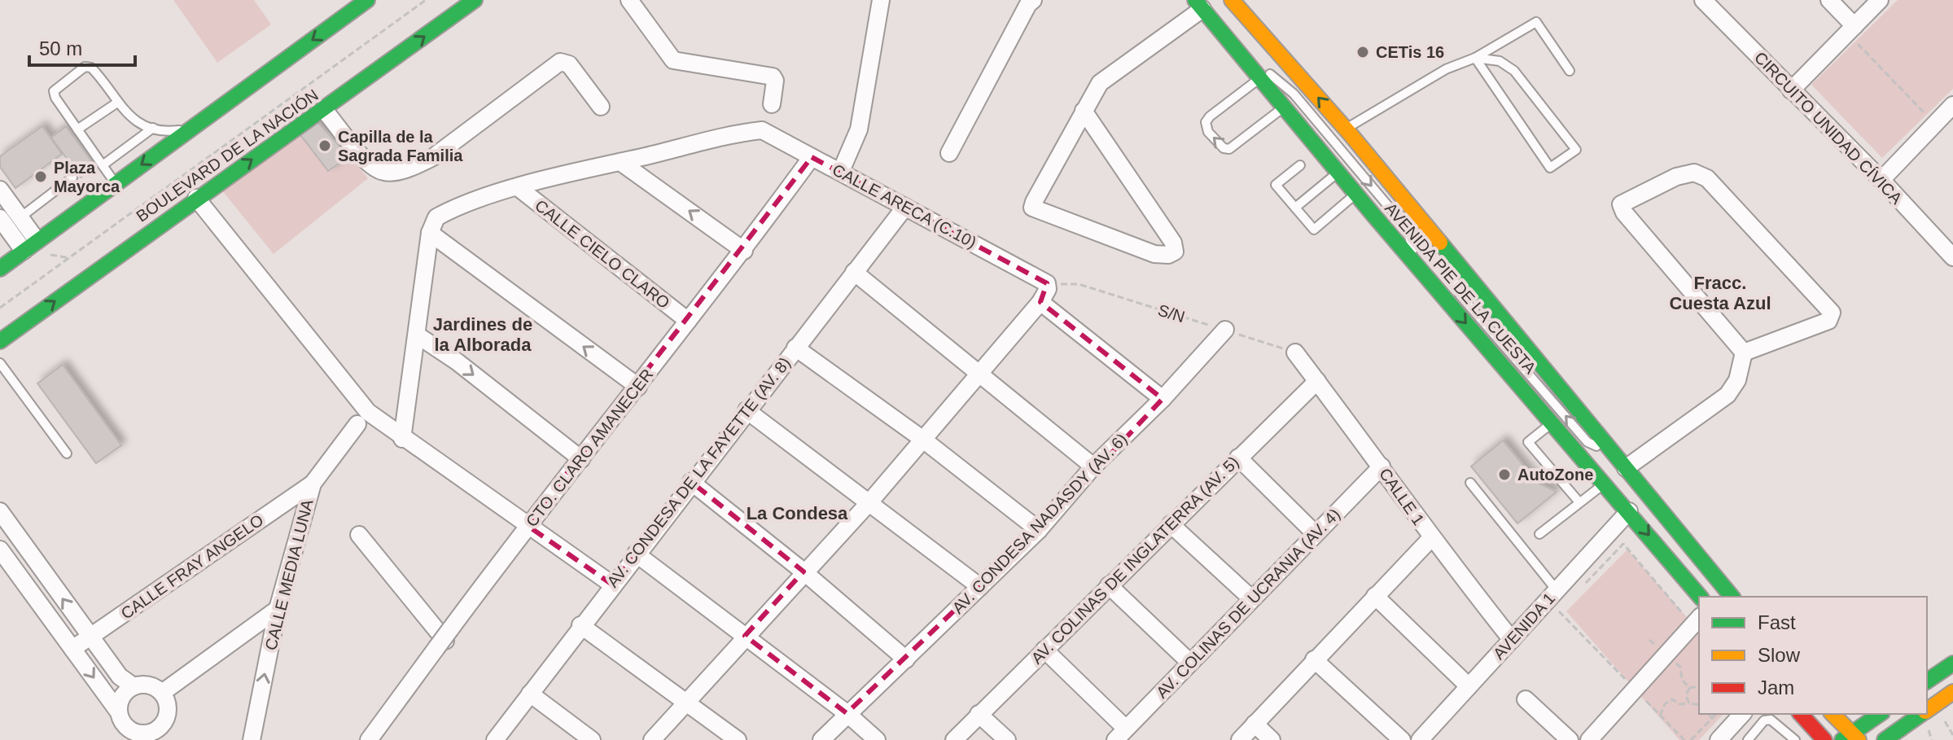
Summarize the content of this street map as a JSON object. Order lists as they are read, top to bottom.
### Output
{
  "streets": {
    "main road": ["BOULEVARD DE LA NACIÓN", "AVENIDA PIE DE LA CUESTA"],
    "street": [
      "CIRCUITO UNIDAD CÍVICA",
      "CALLE ARECA (C.10)",
      "CALLE CIELO CLARO",
      "CTO. CLARO AMANECER",
      "AV. CONDESA DE LA FAYETTE (AV. 8)",
      "CALLE 1",
      "AV. CONDESA NADASDY (AV. 6)",
      "AV. COLINAS DE INGLATERRA (AV. 5)",
      "CALLE FRAY ANGELO",
      "CALLE MEDIA LUNA",
      "AV. COLINAS DE UCRANIA (AV. 4)",
      "AVENIDA 1"
    ],
    "path": ["S/N"]
  },
  "crossings": [
    ["CALLE ARECA (C.10)", "S/N"],
    ["CALLE ARECA (C.10)", "CTO. CLARO AMANECER"],
    ["CALLE ARECA (C.10)", "AV. CONDESA DE LA FAYETTE (AV. 8)"],
    ["CALLE CIELO CLARO", "CTO. CLARO AMANECER"],
    ["AVENIDA PIE DE LA CUESTA", "AVENIDA 1"],
    ["S/N", "CALLE 1"],
    ["S/N", "AV. CONDESA NADASDY (AV. 6)"],
    ["CALLE 1", "AV. COLINAS DE INGLATERRA (AV. 5)"],
    ["CALLE 1", "AV. COLINAS DE UCRANIA (AV. 4)"],
    ["CALLE 1", "AVENIDA 1"],
    ["CALLE FRAY ANGELO", "CALLE MEDIA LUNA"]
  ],
  "one_way": ["CALLE MEDIA LUNA"],
  "districts": ["Fracc. Cuesta Azul", "Jardines de la Alborada", "La Condesa"],
  "places": [
    "CETis 16",
    "Capilla de la Sagrada Familia",
    "Plaza Mayorca",
    "AutoZone"
  ],
  "legend": ["Fast", "Slow", "Jam"],
  "scale_bar": "50 m"
}
